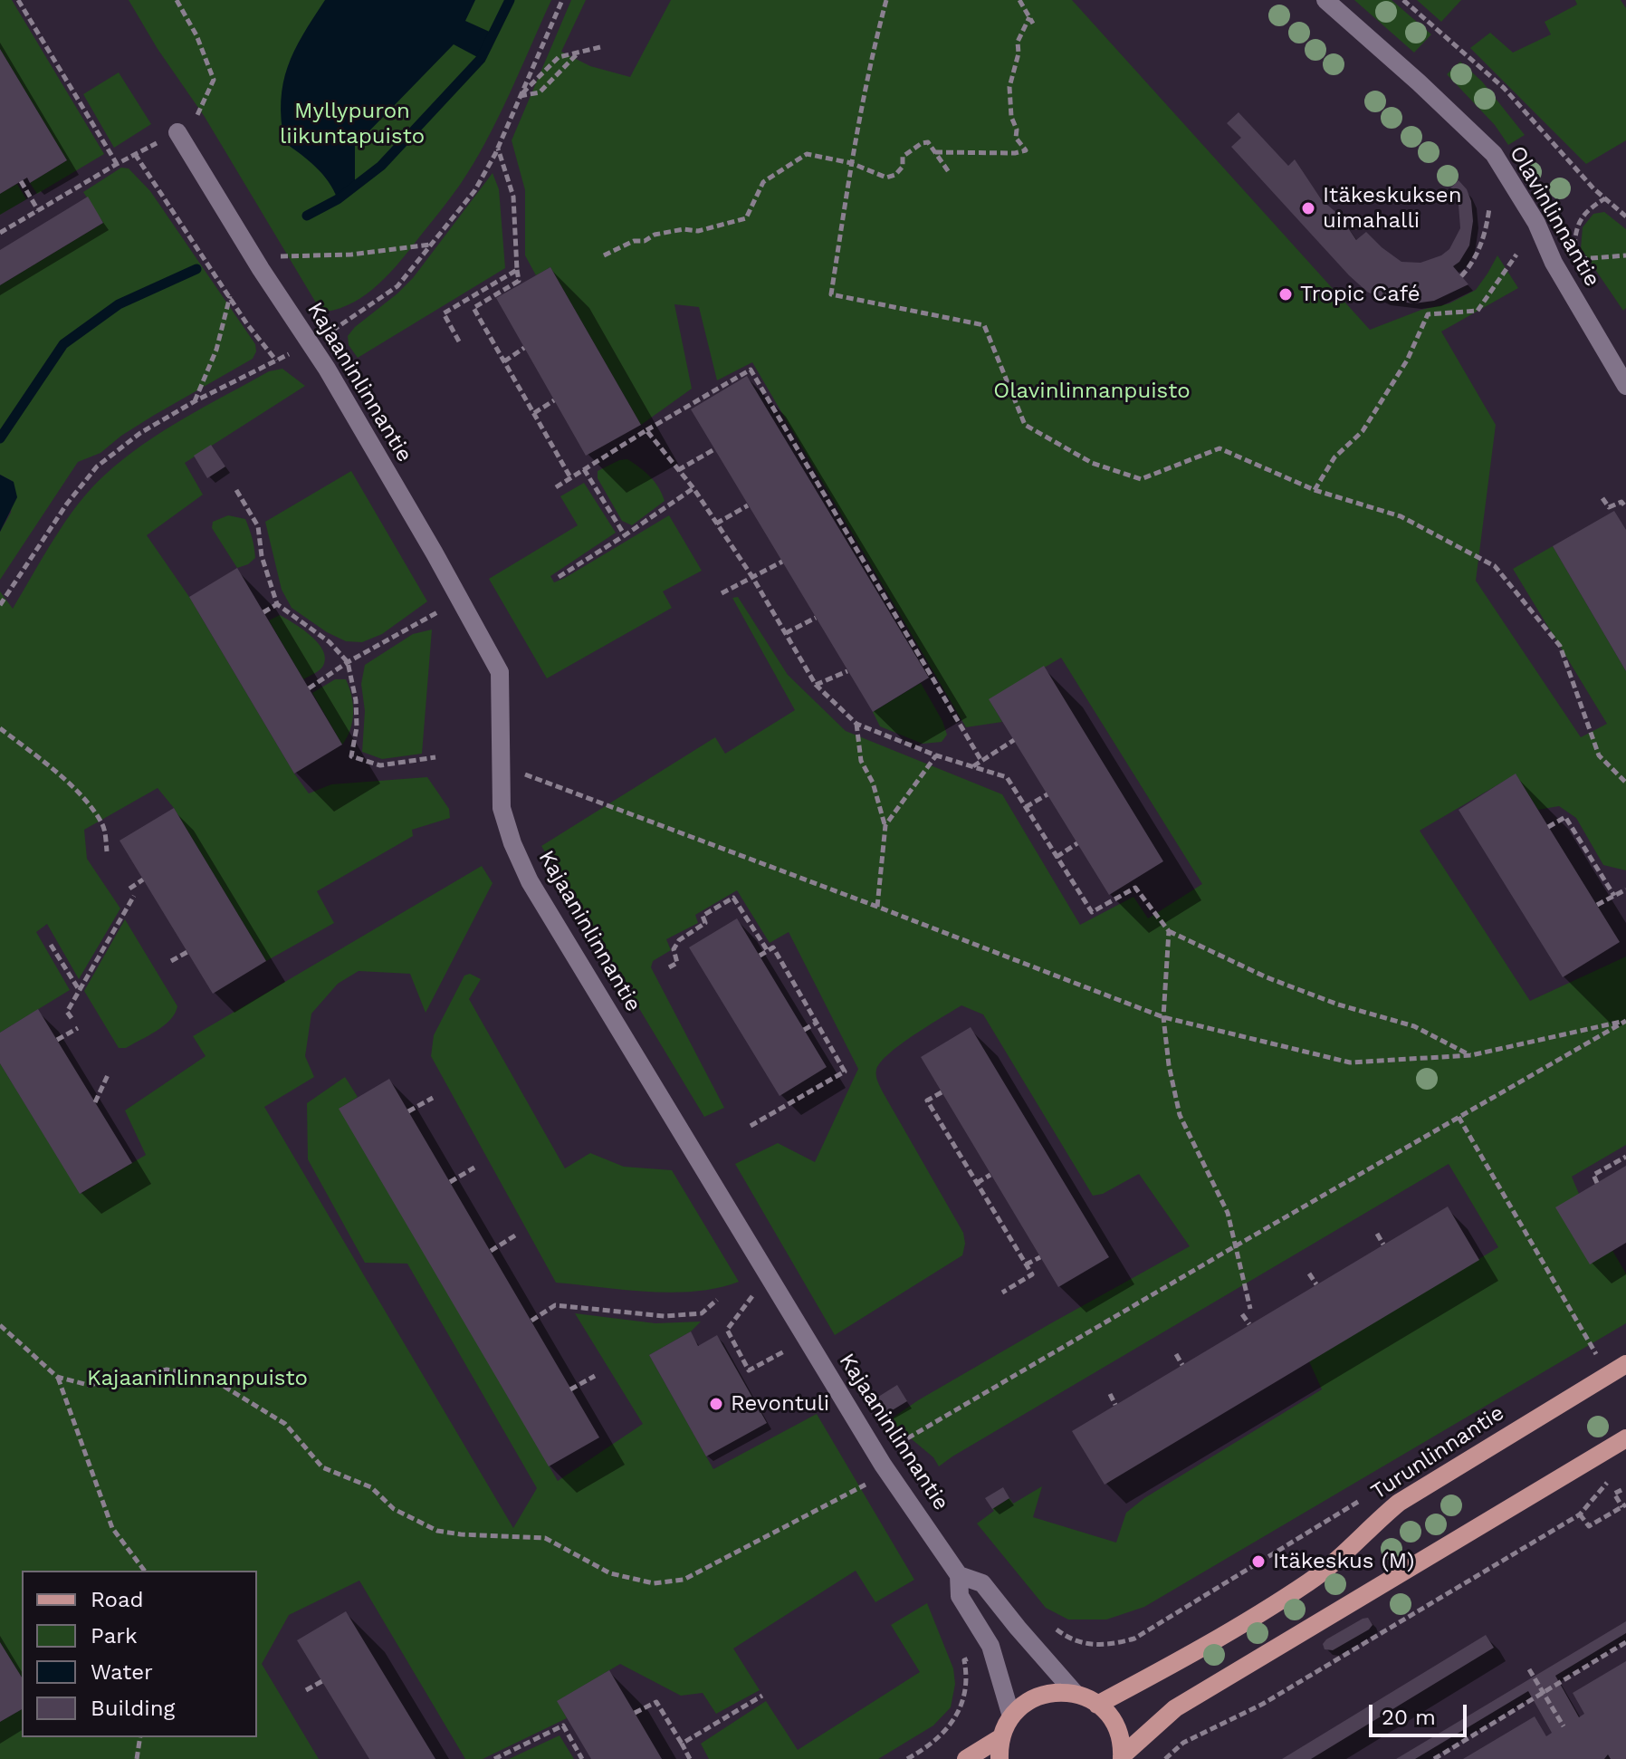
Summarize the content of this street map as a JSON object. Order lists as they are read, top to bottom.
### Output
{
  "streets": {
    "main road": ["Turunlinnantie"],
    "street": ["Olavinlinnantie", "Kajaaninlinnantie"]
  },
  "parks": ["Myllypuron liikuntapuisto", "Olavinlinnanpuisto", "Kajaaninlinnanpuisto"],
  "places": [
    "Itäkeskuksen uimahalli",
    "Tropic Café",
    "Revontuli",
    "Itäkeskus (M)"
  ],
  "legend": [
    "Road",
    "Park",
    "Water",
    "Building"
  ],
  "scale_bar": "20 m"
}
